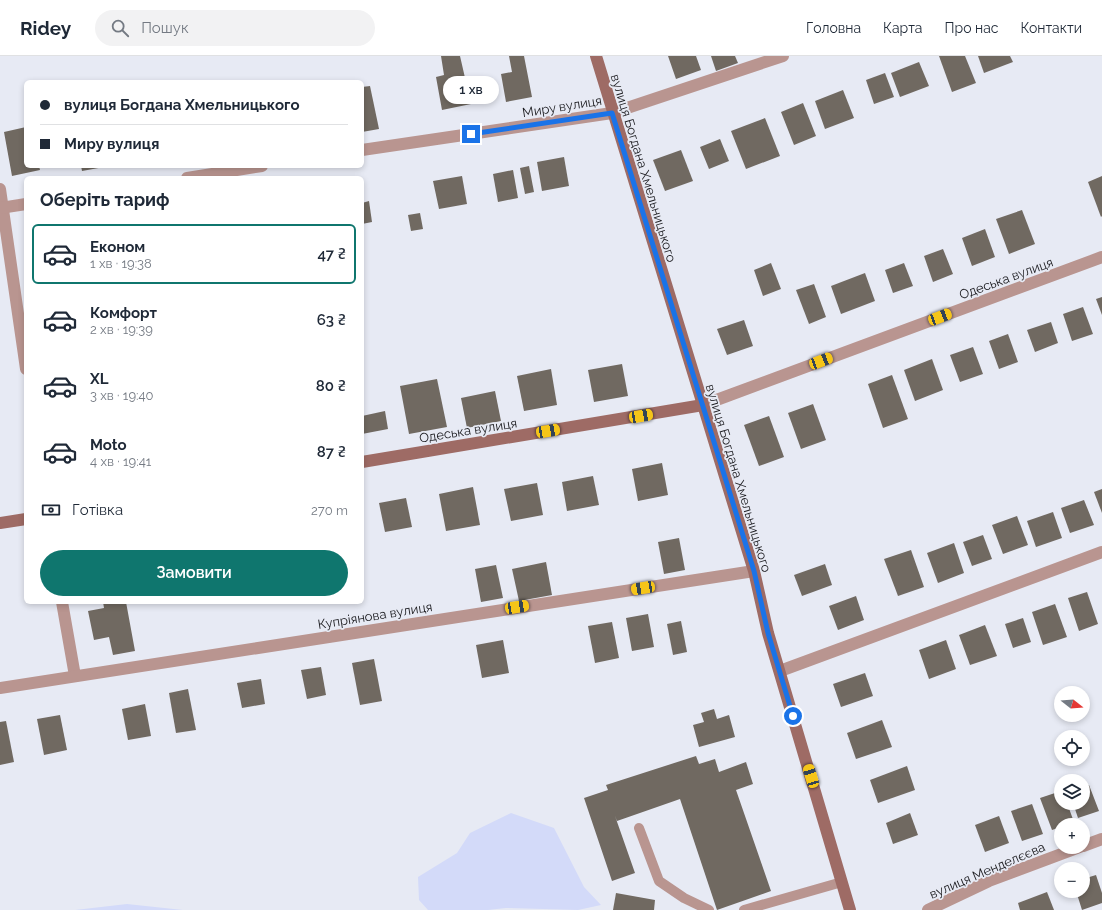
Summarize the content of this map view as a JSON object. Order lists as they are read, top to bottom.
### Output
{
  "streets": {
    "street": [
      "Миру вулиця",
      "вулиця Богдана Хмельницького",
      "Одеська вулиця",
      "Купріянова вулиця",
      "вулиця Менделєєва"
    ]
  },
  "crossings": [
    ["Миру вулиця", "вулиця Богдана Хмельницького"],
    ["вулиця Богдана Хмельницького", "Одеська вулиця"],
    ["вулиця Богдана Хмельницького", "Купріянова вулиця"]
  ],
  "north": "right",
  "page": {
    "header": "Ridey",
    "search": "Пошук",
    "nav": [
      "Головна",
      "Карта",
      "Про нас",
      "Контакти"
    ],
    "bubble": "1 хв",
    "banner": ["вулиця Богдана Хмельницького", "Миру вулиця"],
    "heading": "Оберіть тариф",
    "list": [
      {
        "name": "Економ",
        "note": "1 хв · 19:38",
        "value": "47 ₴"
      },
      {
        "name": "Комфорт",
        "note": "2 хв · 19:39",
        "value": "63 ₴"
      },
      {
        "name": "XL",
        "note": "3 хв · 19:40",
        "value": "80 ₴"
      },
      {
        "name": "Moto",
        "note": "4 хв · 19:41",
        "value": "87 ₴"
      }
    ],
    "pay": ["Готівка", "270 m"],
    "buttons": "Замовити",
    "map_buttons": ["+", "−"]
  }
}
